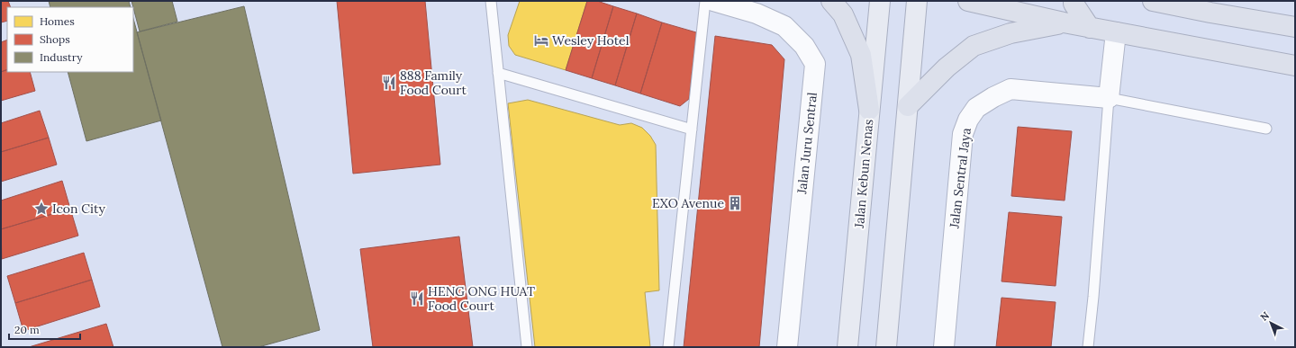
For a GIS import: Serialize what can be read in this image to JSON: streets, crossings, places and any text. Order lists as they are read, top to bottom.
{
  "streets": {
    "main road": ["Jalan Kebun Nenas"],
    "street": ["Jalan Juru Sentral", "Jalan Sentral Jaya"]
  },
  "places": {
    "hotel": ["Wesley Hotel"],
    "restaurant": ["888 Family Food Court", "HENG ONG HUAT Food Court"],
    "building": ["EXO Avenue"],
    "place": ["Icon City"]
  },
  "legend": ["Homes", "Shops", "Industry"],
  "scale_bar": "20 m",
  "north": "top left"
}
